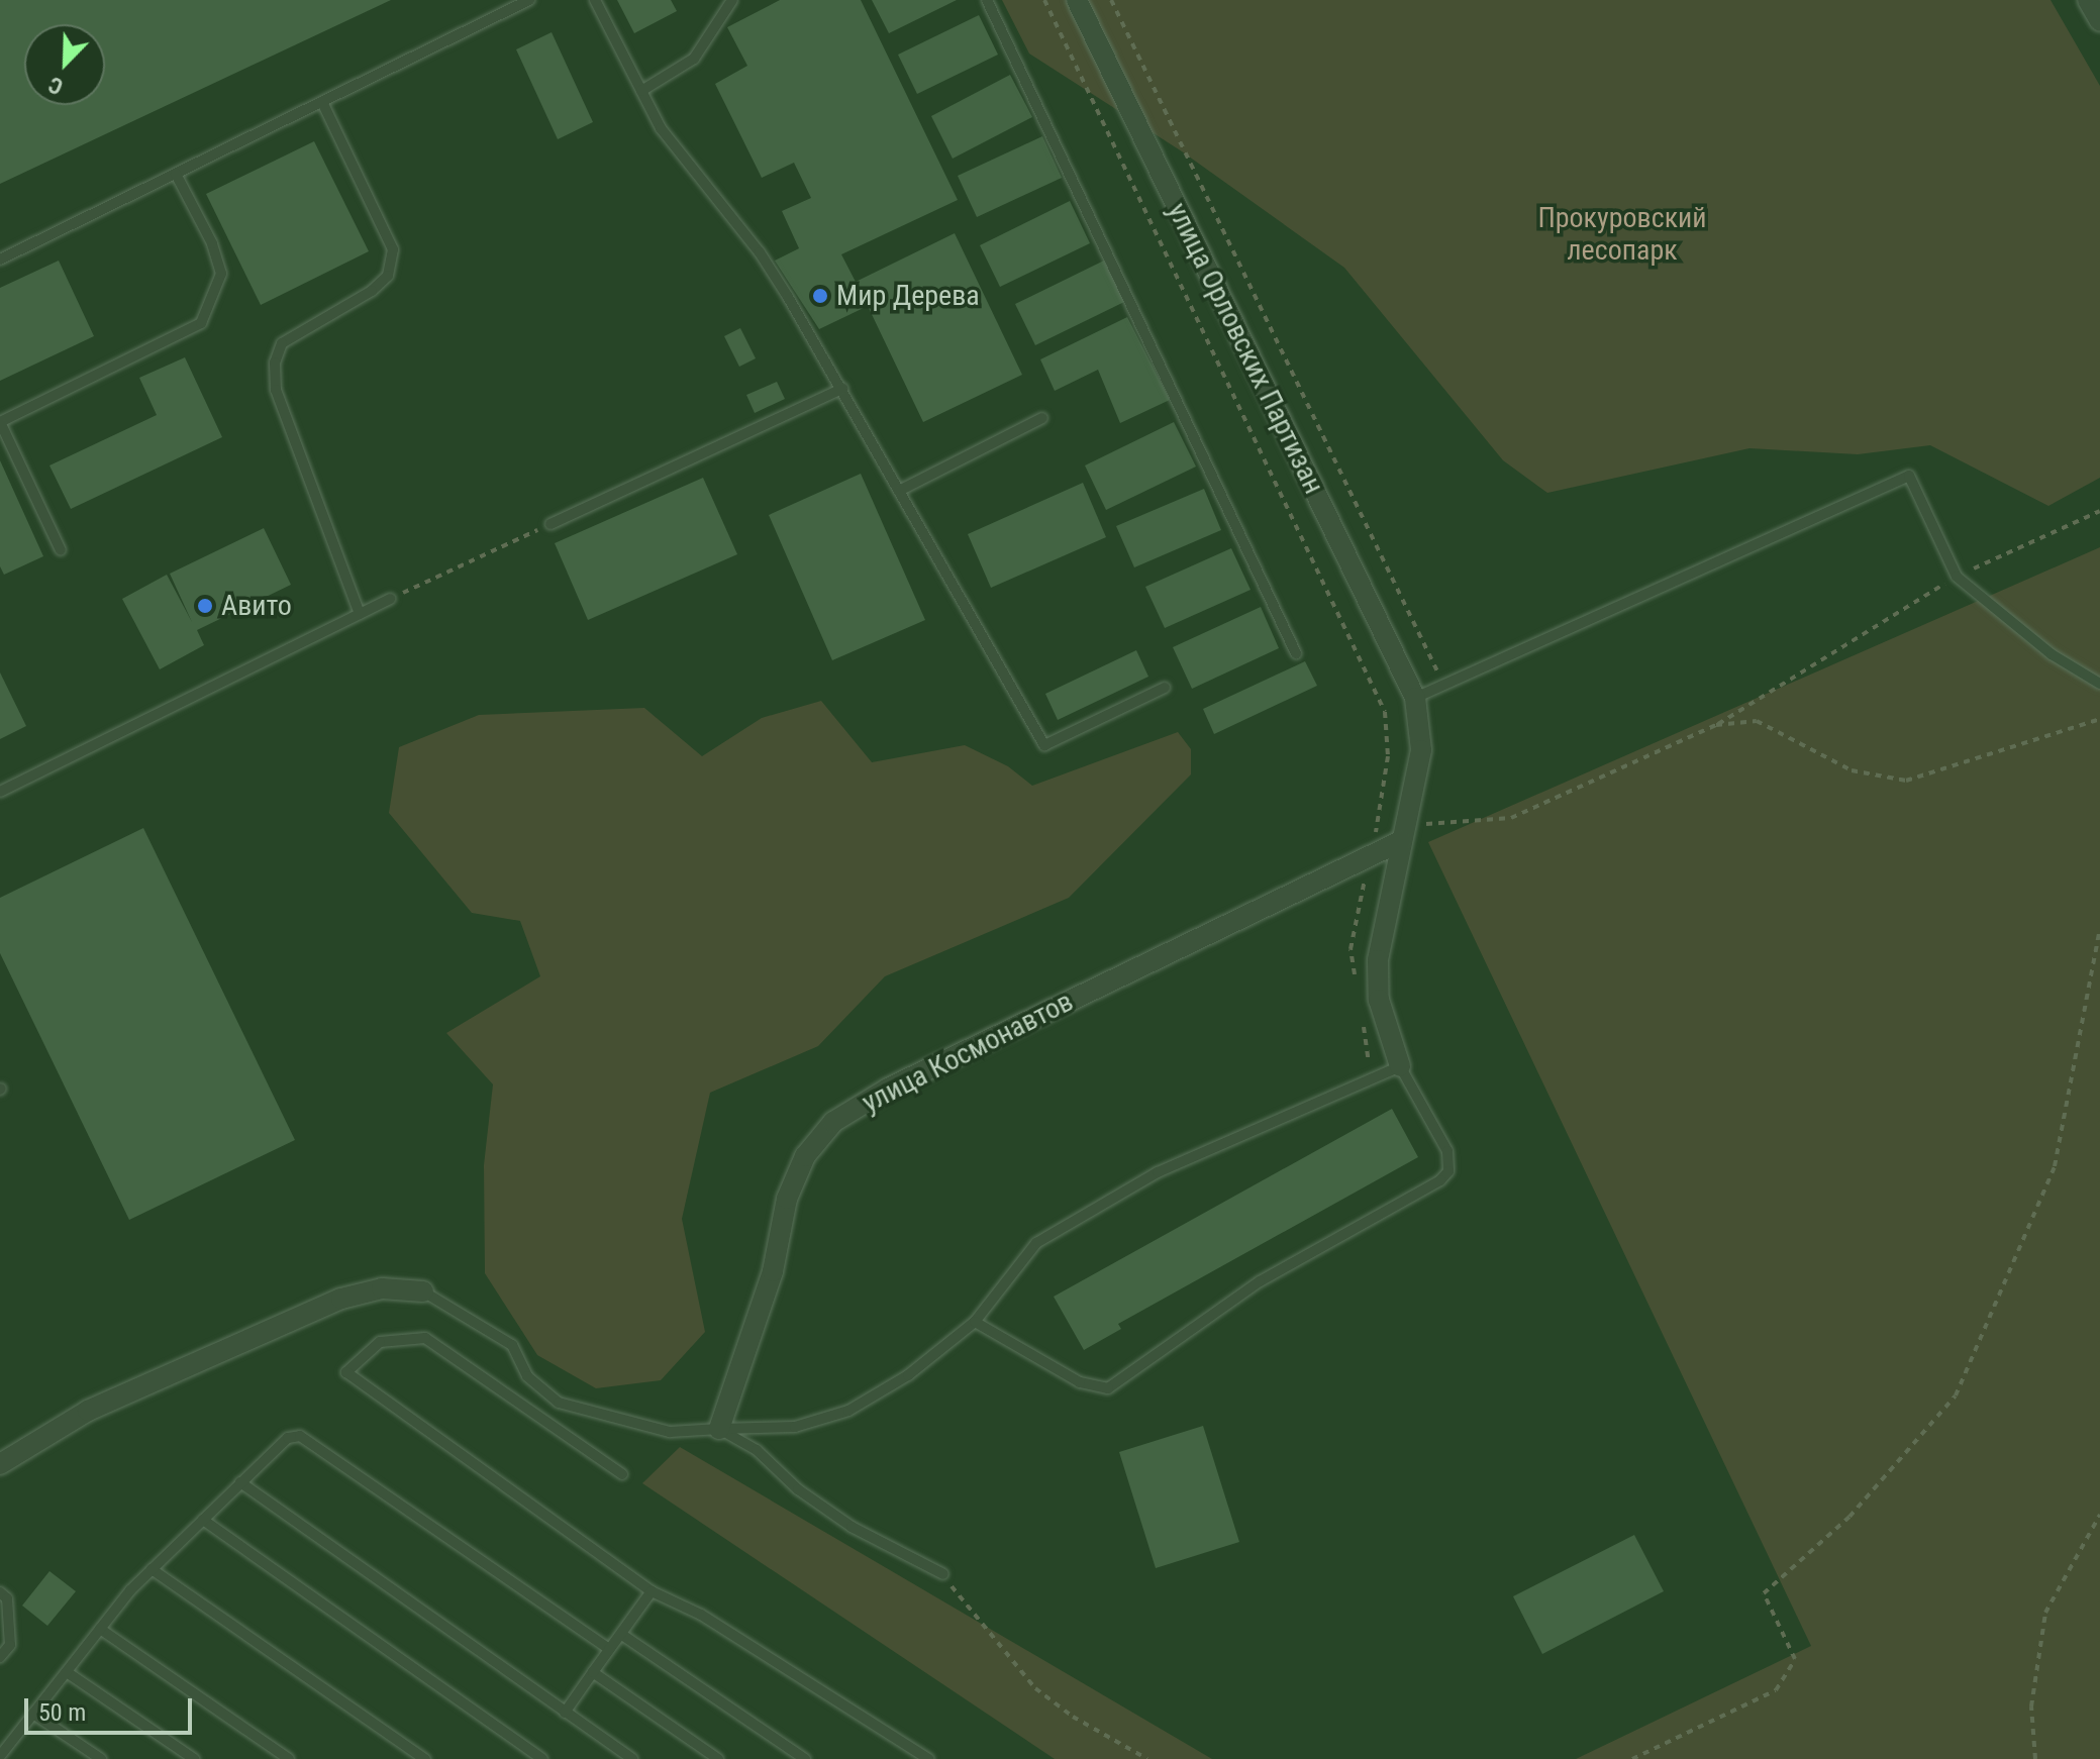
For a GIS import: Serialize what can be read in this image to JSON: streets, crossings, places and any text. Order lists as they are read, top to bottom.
{
  "streets": {
    "street": ["улица Орловских Партизан", "улица Космонавтов"]
  },
  "crossings": [
    ["улица Орловских Партизан", "улица Космонавтов"]
  ],
  "parks": ["Прокуровский лесопарк"],
  "places": ["Мир Дерева", "Авито"],
  "scale_bar": "50 m",
  "north": "bottom left"
}
